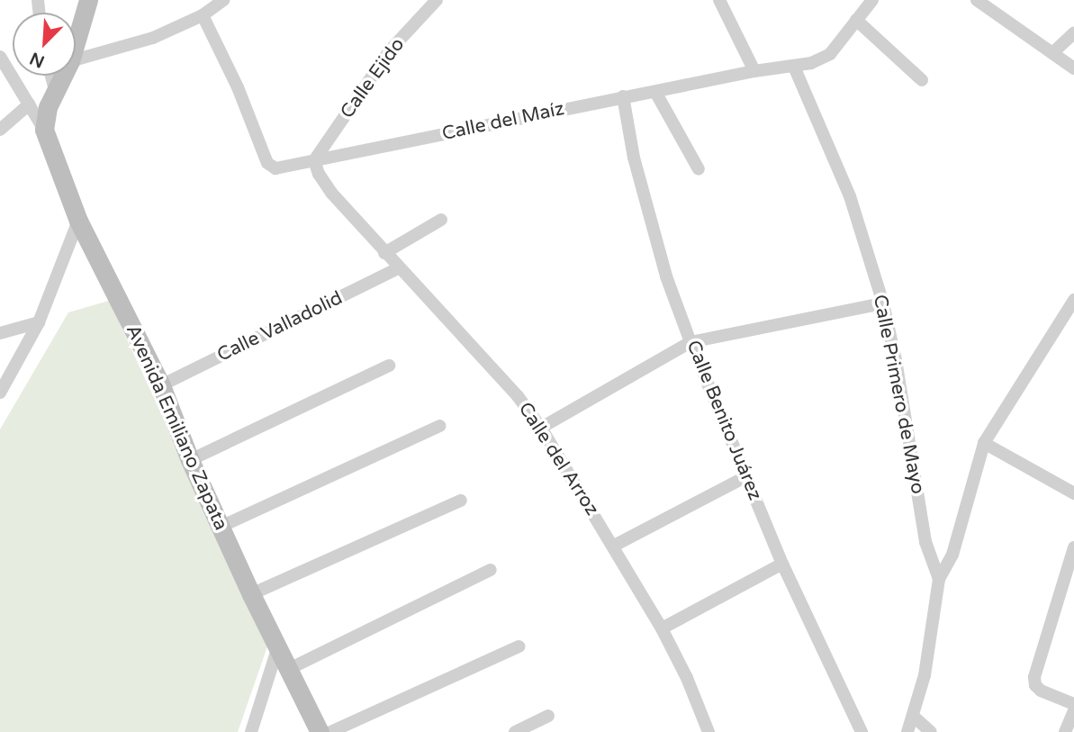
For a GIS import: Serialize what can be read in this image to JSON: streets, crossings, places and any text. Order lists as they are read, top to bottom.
{
  "streets": {
    "main road": ["Avenida Emiliano Zapata"],
    "street": [
      "Calle Ejido",
      "Calle del Maíz",
      "Calle Valladolid",
      "Calle Primero de Mayo",
      "Calle Benito Juárez",
      "Calle del Arroz"
    ]
  },
  "crossings": [
    ["Calle Ejido", "Calle del Maíz"],
    ["Calle Ejido", "Calle del Arroz"],
    ["Calle del Maíz", "Calle Primero de Mayo"],
    ["Calle del Maíz", "Calle Benito Juárez"],
    ["Calle del Maíz", "Calle del Arroz"],
    ["Calle Valladolid", "Avenida Emiliano Zapata"],
    ["Calle Valladolid", "Calle del Arroz"]
  ],
  "north": "bottom left"
}
